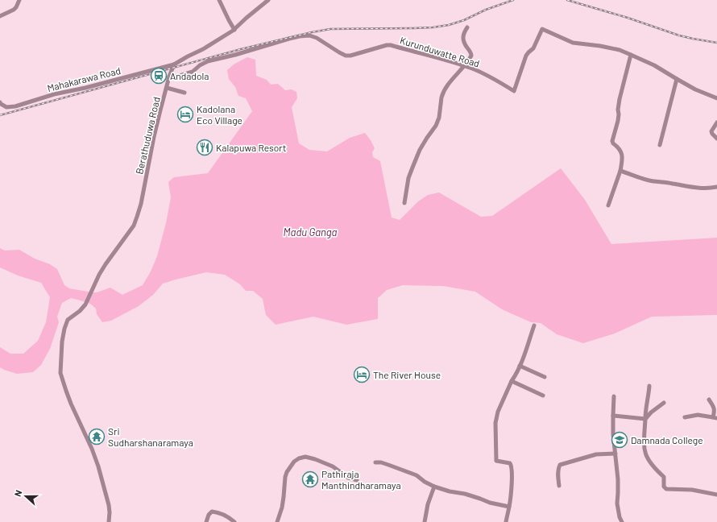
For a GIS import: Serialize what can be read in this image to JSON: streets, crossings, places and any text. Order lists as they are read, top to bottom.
{
  "streets": {
    "street": ["Kurunduwatte Road", "Mahakarawa Road", "Berathuduwa Road"]
  },
  "crossings": [
    ["Kurunduwatte Road", "Berathuduwa Road"],
    ["Mahakarawa Road", "Berathuduwa Road"]
  ],
  "water": ["Madu Ganga"],
  "places": {
    "station": ["Andadola"],
    "hotel": ["Kadolana Eco Village", "The River House"],
    "restaurant": ["Kalapuwa Resort"],
    "temple": ["Sri Sudharshanaramaya", "Pathiraja Manthindharamaya"],
    "school or university": ["Damnada College"]
  },
  "north": "left"
}
